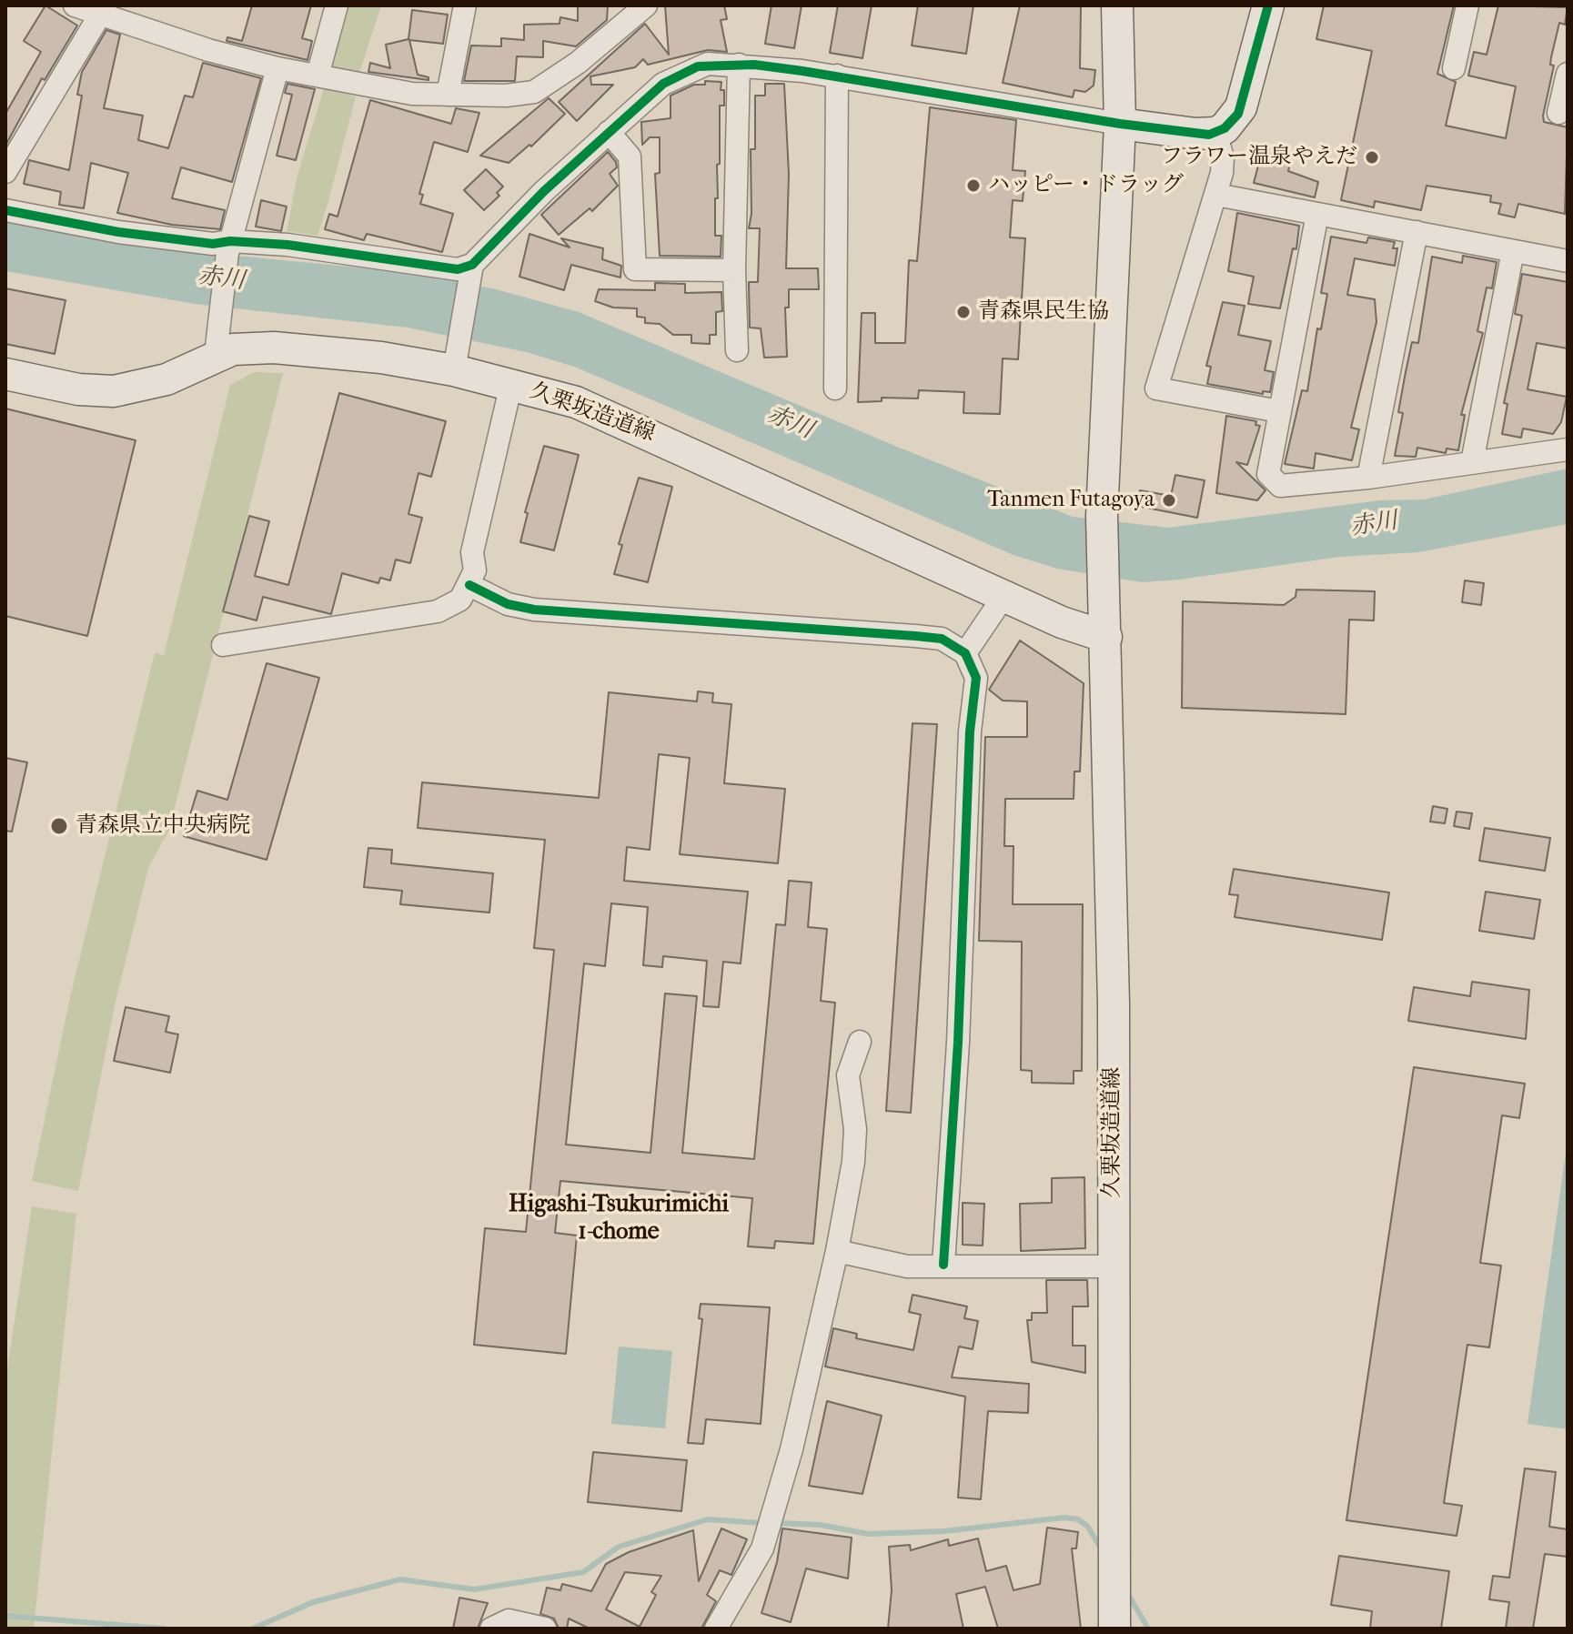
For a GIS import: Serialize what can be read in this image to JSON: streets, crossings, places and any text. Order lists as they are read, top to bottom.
{
  "streets": {
    "main road": ["久栗坂造道線"]
  },
  "districts": ["Higashi-Tsukurimichi 1-chome"],
  "water": ["赤川"],
  "places": [
    "フラワー温泉やえだ",
    "ハッピー・ドラッグ",
    "青森県民生協",
    "Tanmen Futagoya",
    "青森県立中央病院"
  ]
}
